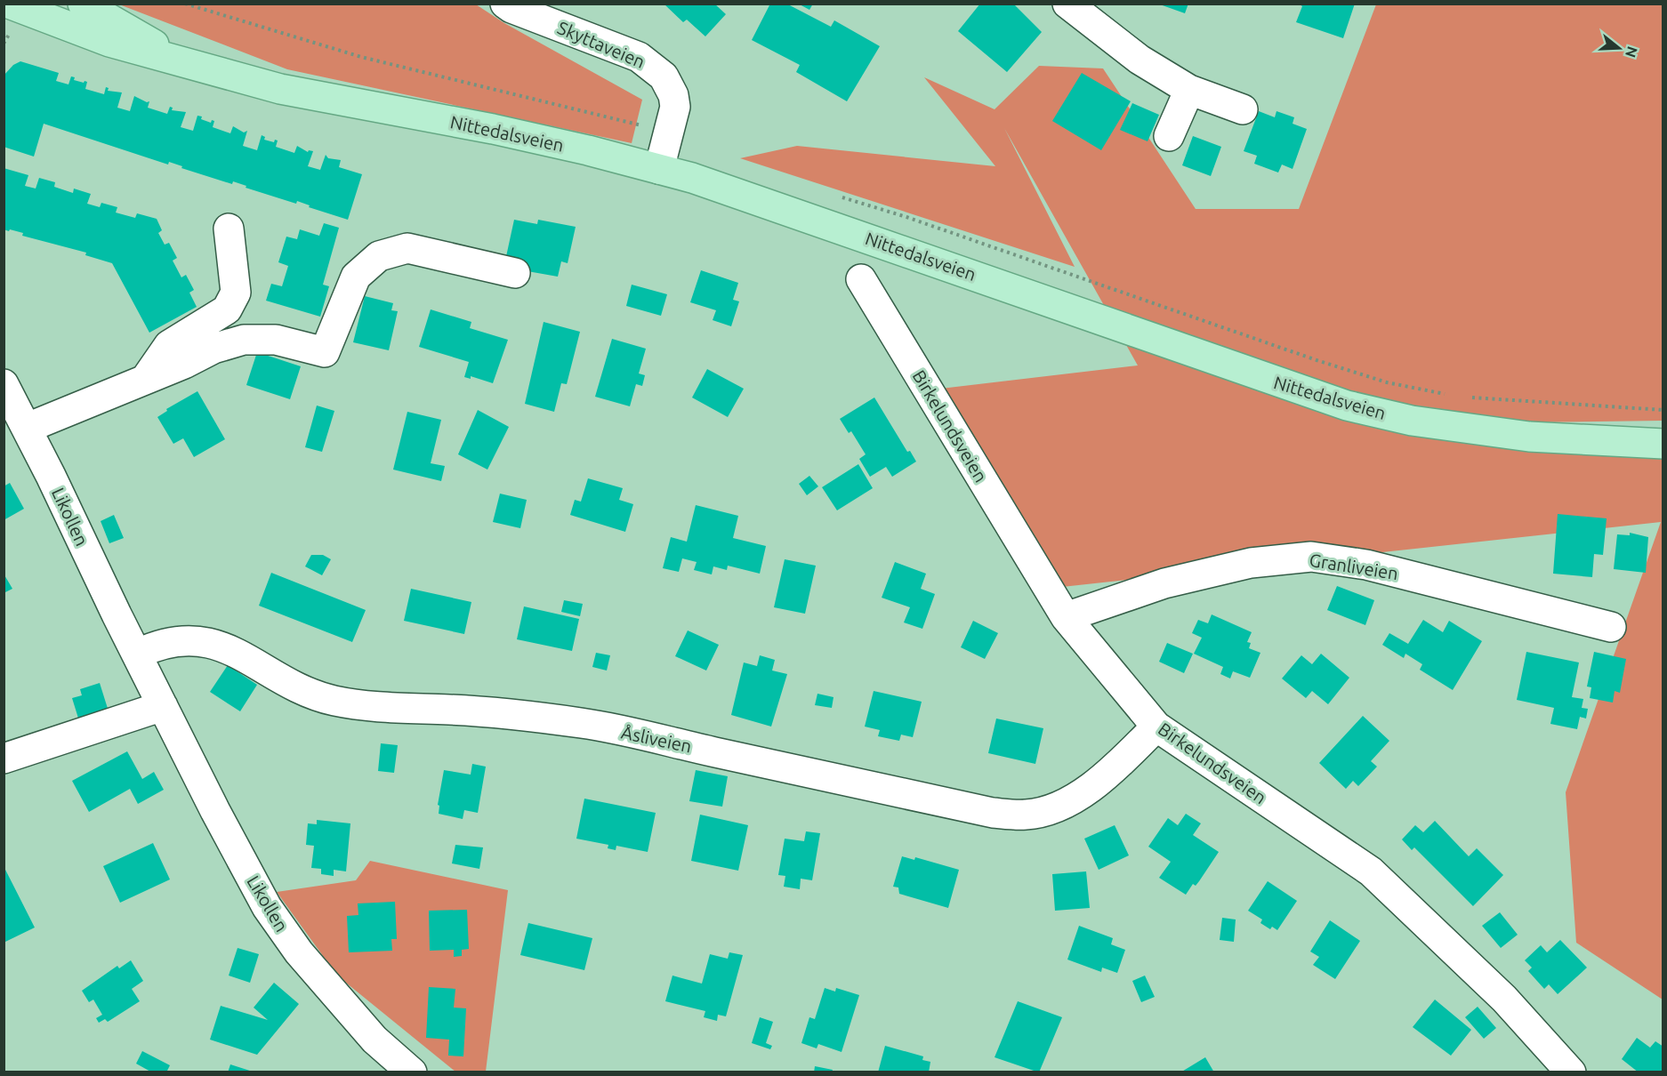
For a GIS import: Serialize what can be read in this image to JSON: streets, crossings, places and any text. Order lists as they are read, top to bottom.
{
  "streets": {
    "main road": ["Nittedalsveien"],
    "street": [
      "Skyttaveien",
      "Birkelundsveien",
      "Likollen",
      "Granliveien",
      "Åsliveien"
    ]
  },
  "crossings": [
    ["Skyttaveien", "Nittedalsveien"],
    ["Birkelundsveien", "Granliveien"],
    ["Birkelundsveien", "Åsliveien"],
    ["Likollen", "Åsliveien"]
  ],
  "north": "right"
}
